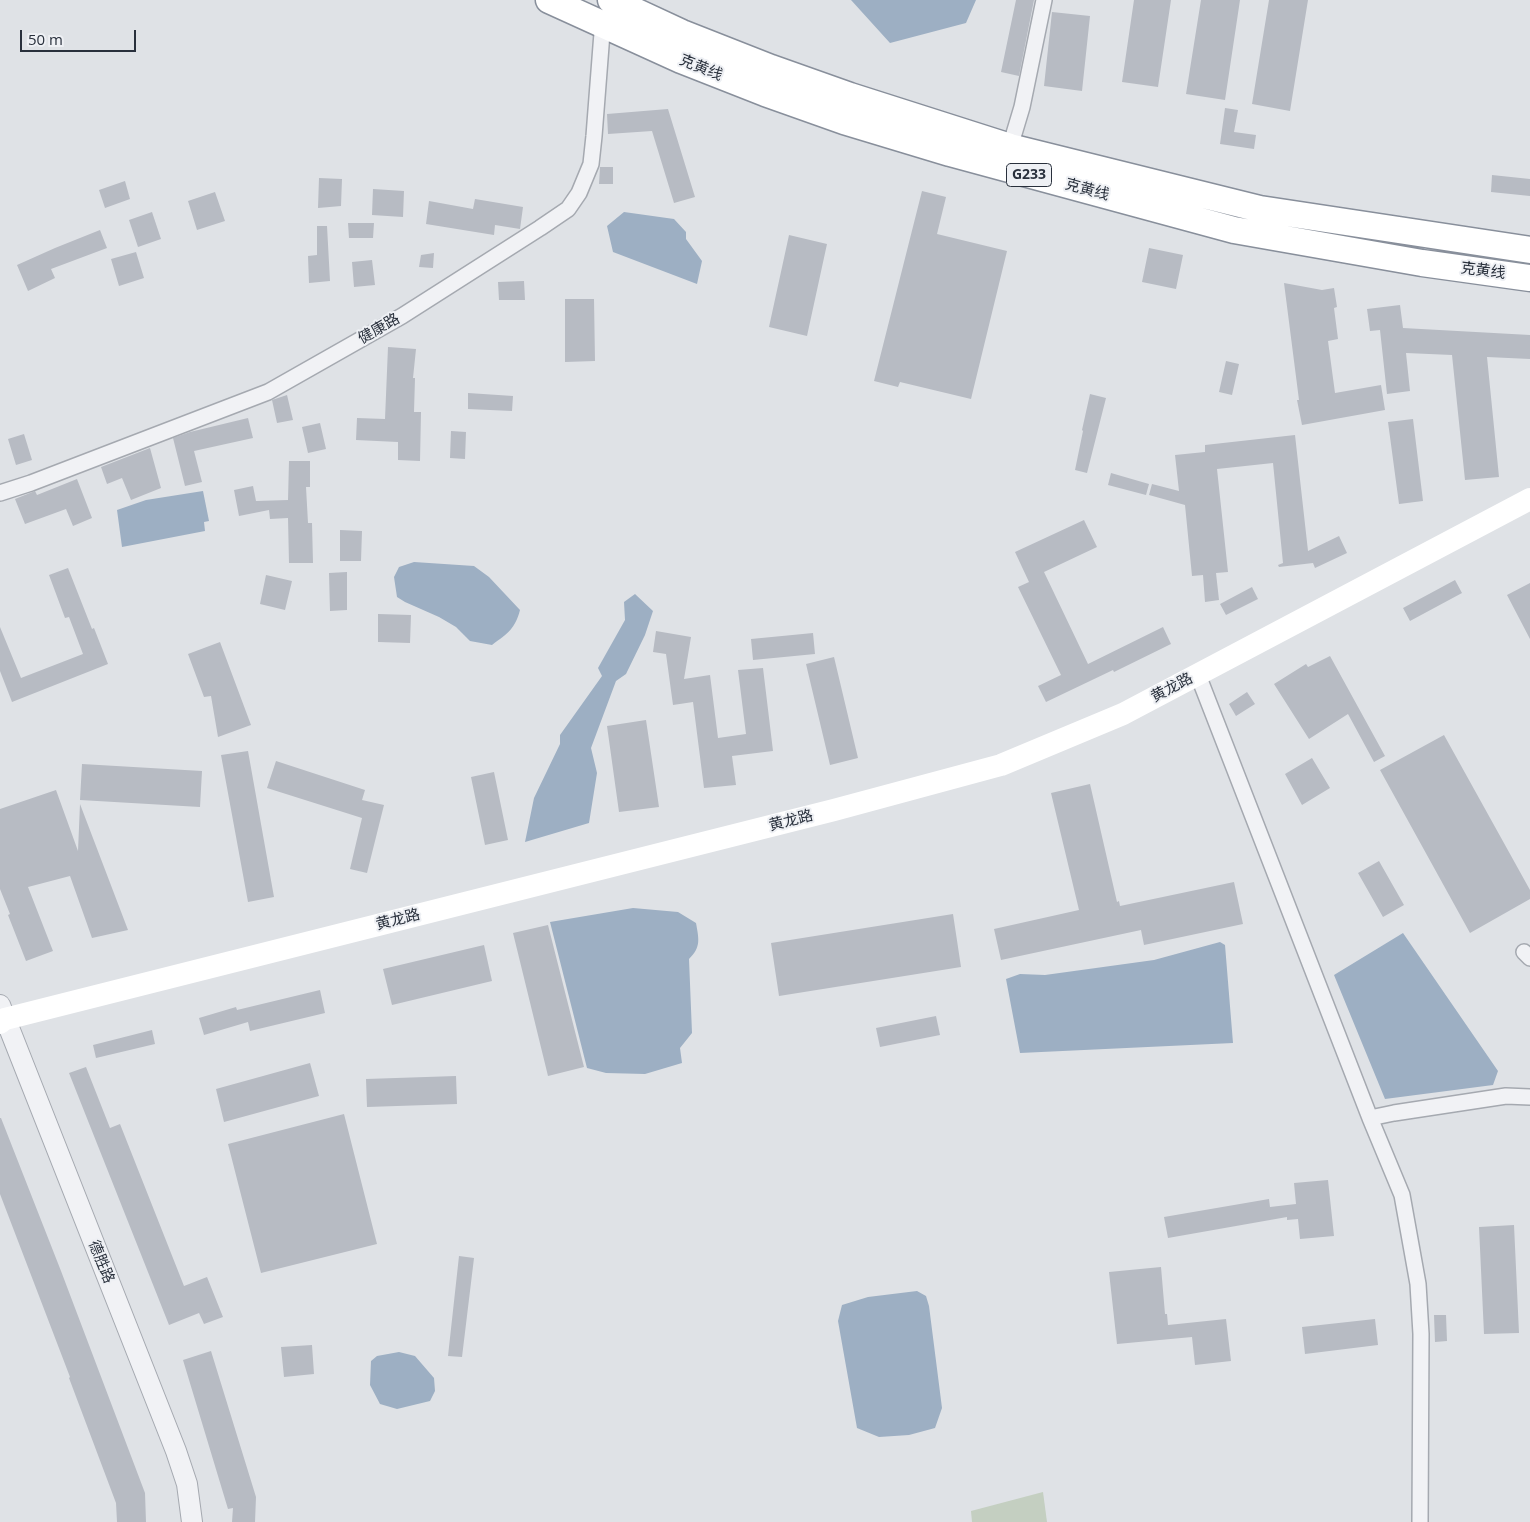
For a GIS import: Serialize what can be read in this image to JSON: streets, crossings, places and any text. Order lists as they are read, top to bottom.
{
  "streets": {
    "highway": ["克黄线", "G233"],
    "main road": ["黄龙路"],
    "street": ["健康路", "德胜路"]
  },
  "crossings": [
    ["克黄线", "健康路"],
    ["黄龙路", "德胜路"]
  ],
  "scale_bar": "50 m"
}
